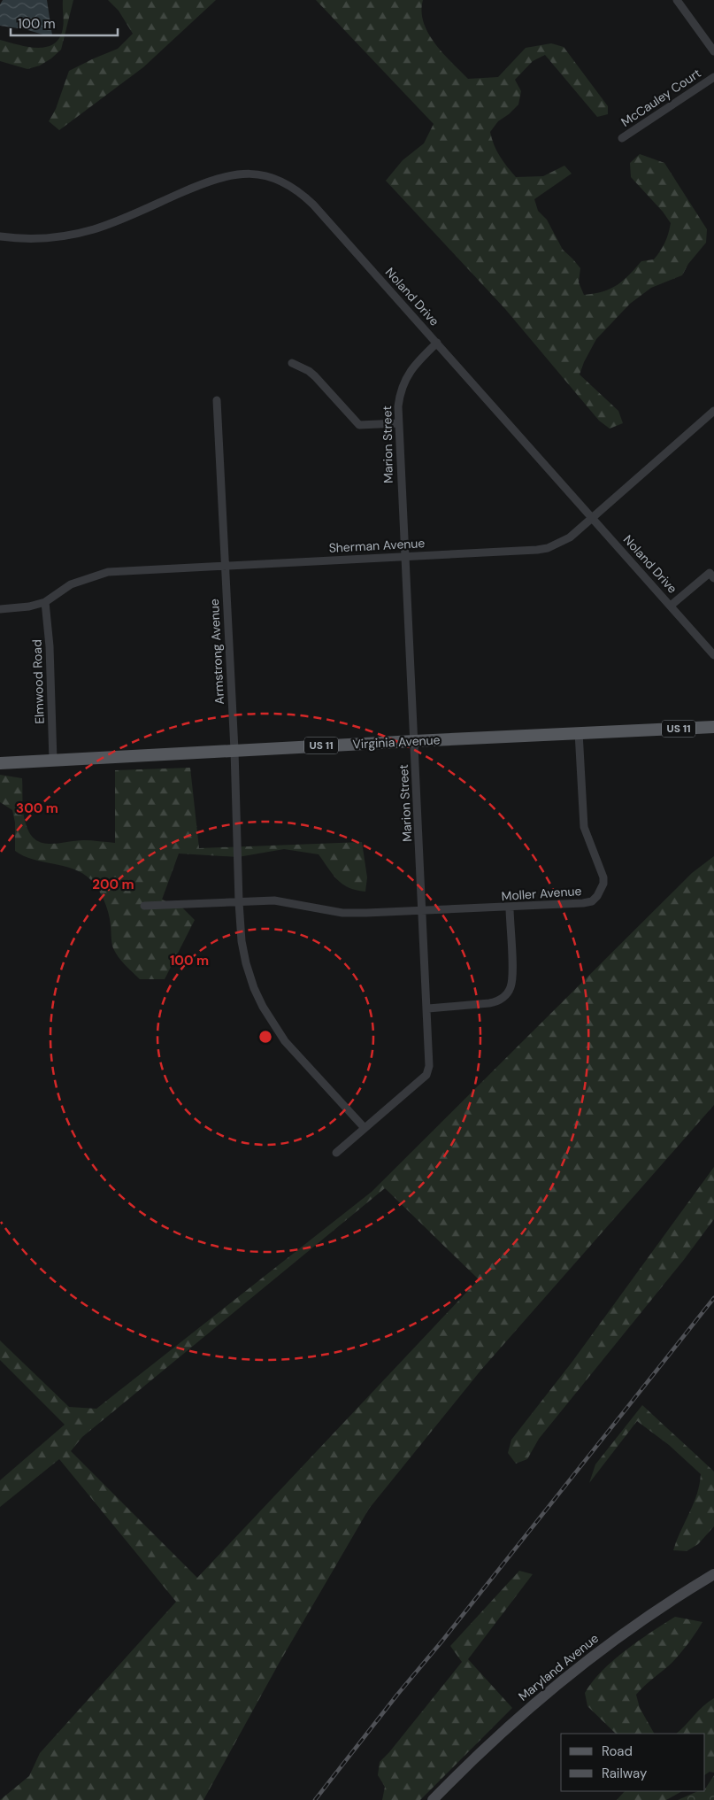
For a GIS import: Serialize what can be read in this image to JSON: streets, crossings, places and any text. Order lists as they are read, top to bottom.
{
  "streets": {
    "main road": ["US 11", "Virginia Avenue", "Maryland Avenue"],
    "street": [
      "McCauley Court",
      "Noland Drive",
      "Marion Street",
      "Sherman Avenue",
      "Armstrong Avenue",
      "Elmwood Road",
      "Moller Avenue"
    ]
  },
  "crossings": [
    ["Noland Drive", "Marion Street"],
    ["Noland Drive", "Sherman Avenue"],
    ["Marion Street", "Sherman Avenue"],
    ["Marion Street", "Armstrong Avenue"],
    ["Marion Street", "Virginia Avenue"],
    ["Marion Street", "Moller Avenue"],
    ["Sherman Avenue", "Armstrong Avenue"],
    ["Sherman Avenue", "Elmwood Road"],
    ["Armstrong Avenue", "Virginia Avenue"],
    ["Armstrong Avenue", "Moller Avenue"],
    ["Elmwood Road", "Virginia Avenue"],
    ["Virginia Avenue", "Moller Avenue"]
  ],
  "legend": ["Road", "Railway"],
  "scale_bar": "100 m",
  "rings": ["300 m", "200 m", "100 m"]
}
